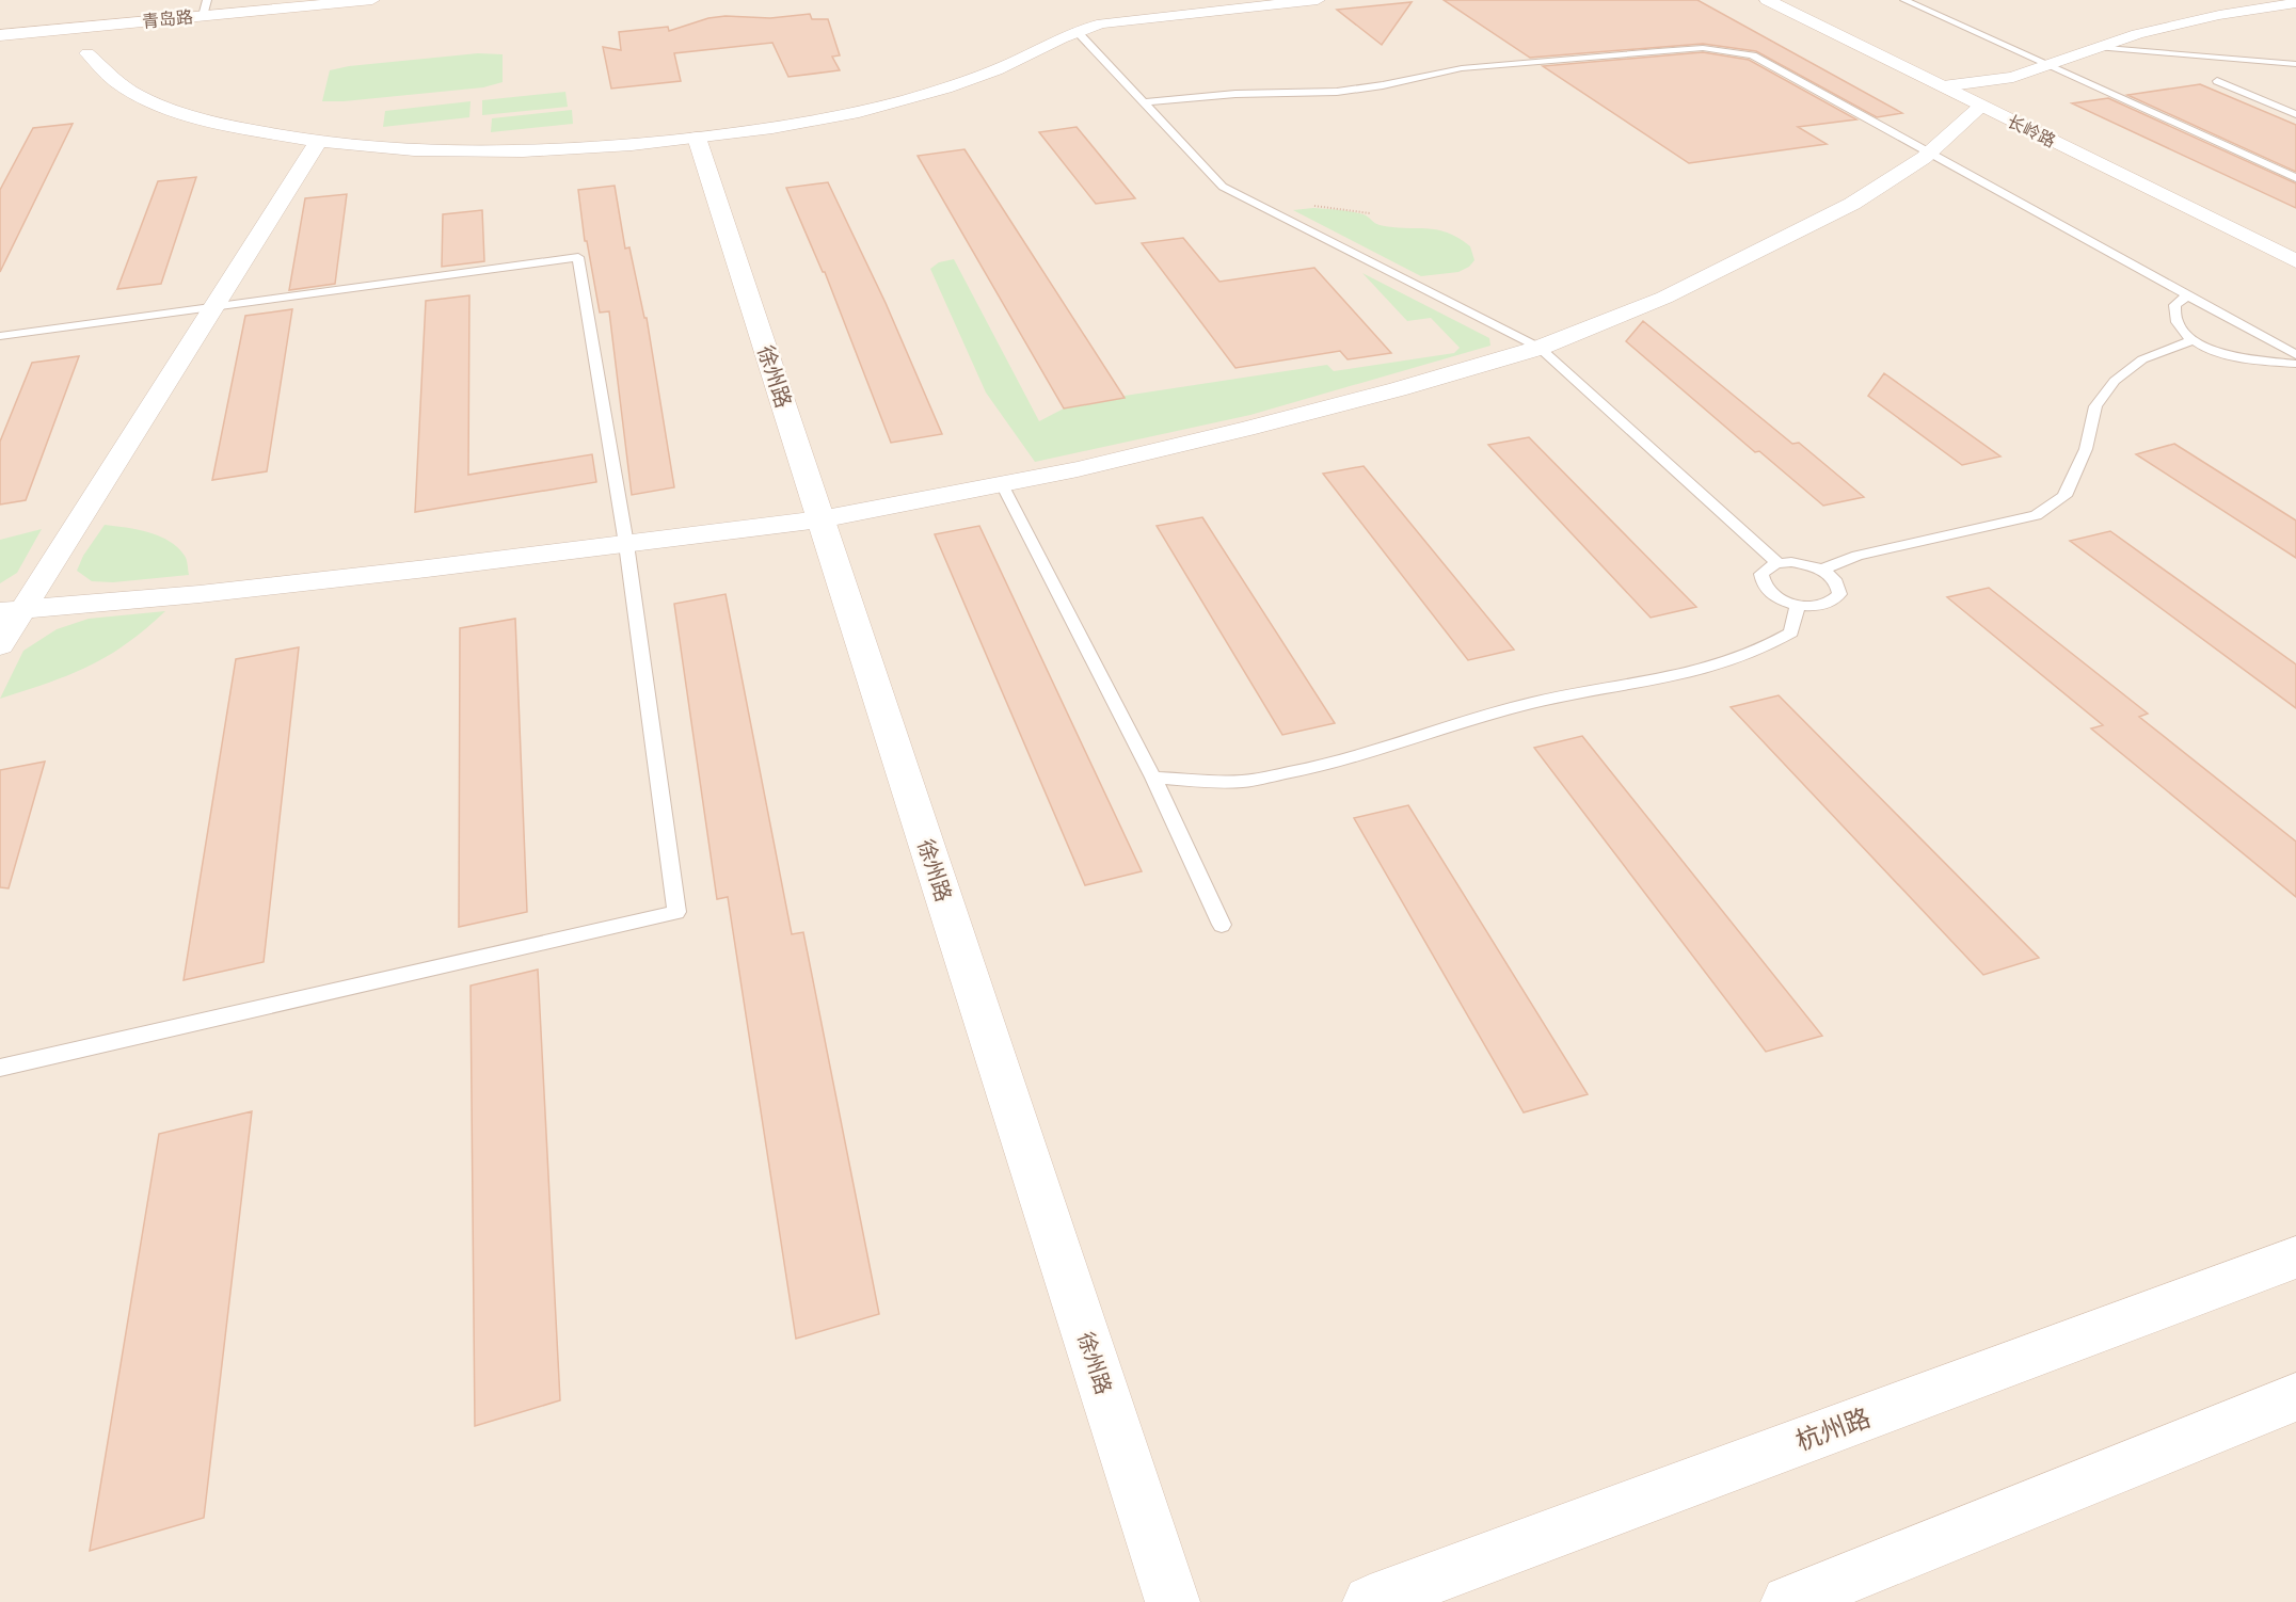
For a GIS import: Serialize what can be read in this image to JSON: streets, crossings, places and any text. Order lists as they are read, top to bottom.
{
  "streets": {
    "street": [
      "青岛路",
      "长岭路",
      "徐州路",
      "杭州路"
    ]
  }
}
